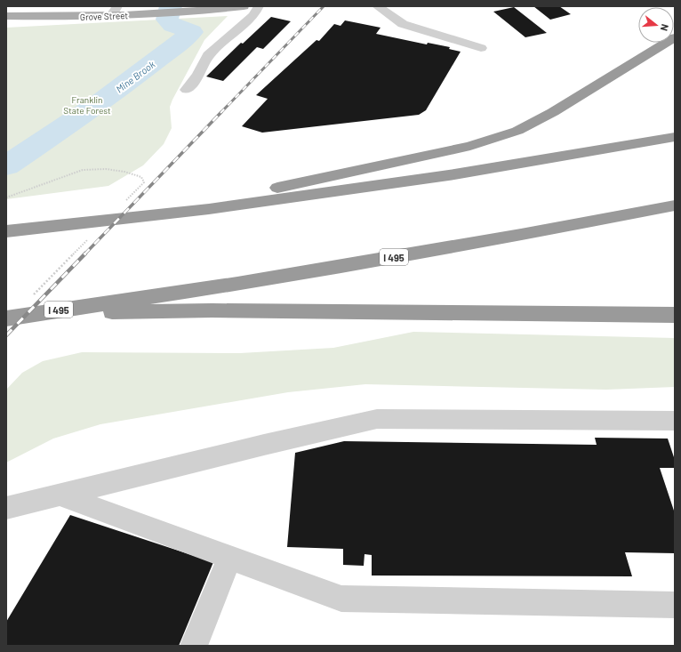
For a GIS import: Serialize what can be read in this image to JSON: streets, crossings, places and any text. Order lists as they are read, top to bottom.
{
  "streets": {
    "highway": ["I 495"],
    "main road": ["Grove Street"]
  },
  "water": ["Mine Brook"],
  "parks": ["Franklin State Forest"],
  "north": "right"
}
